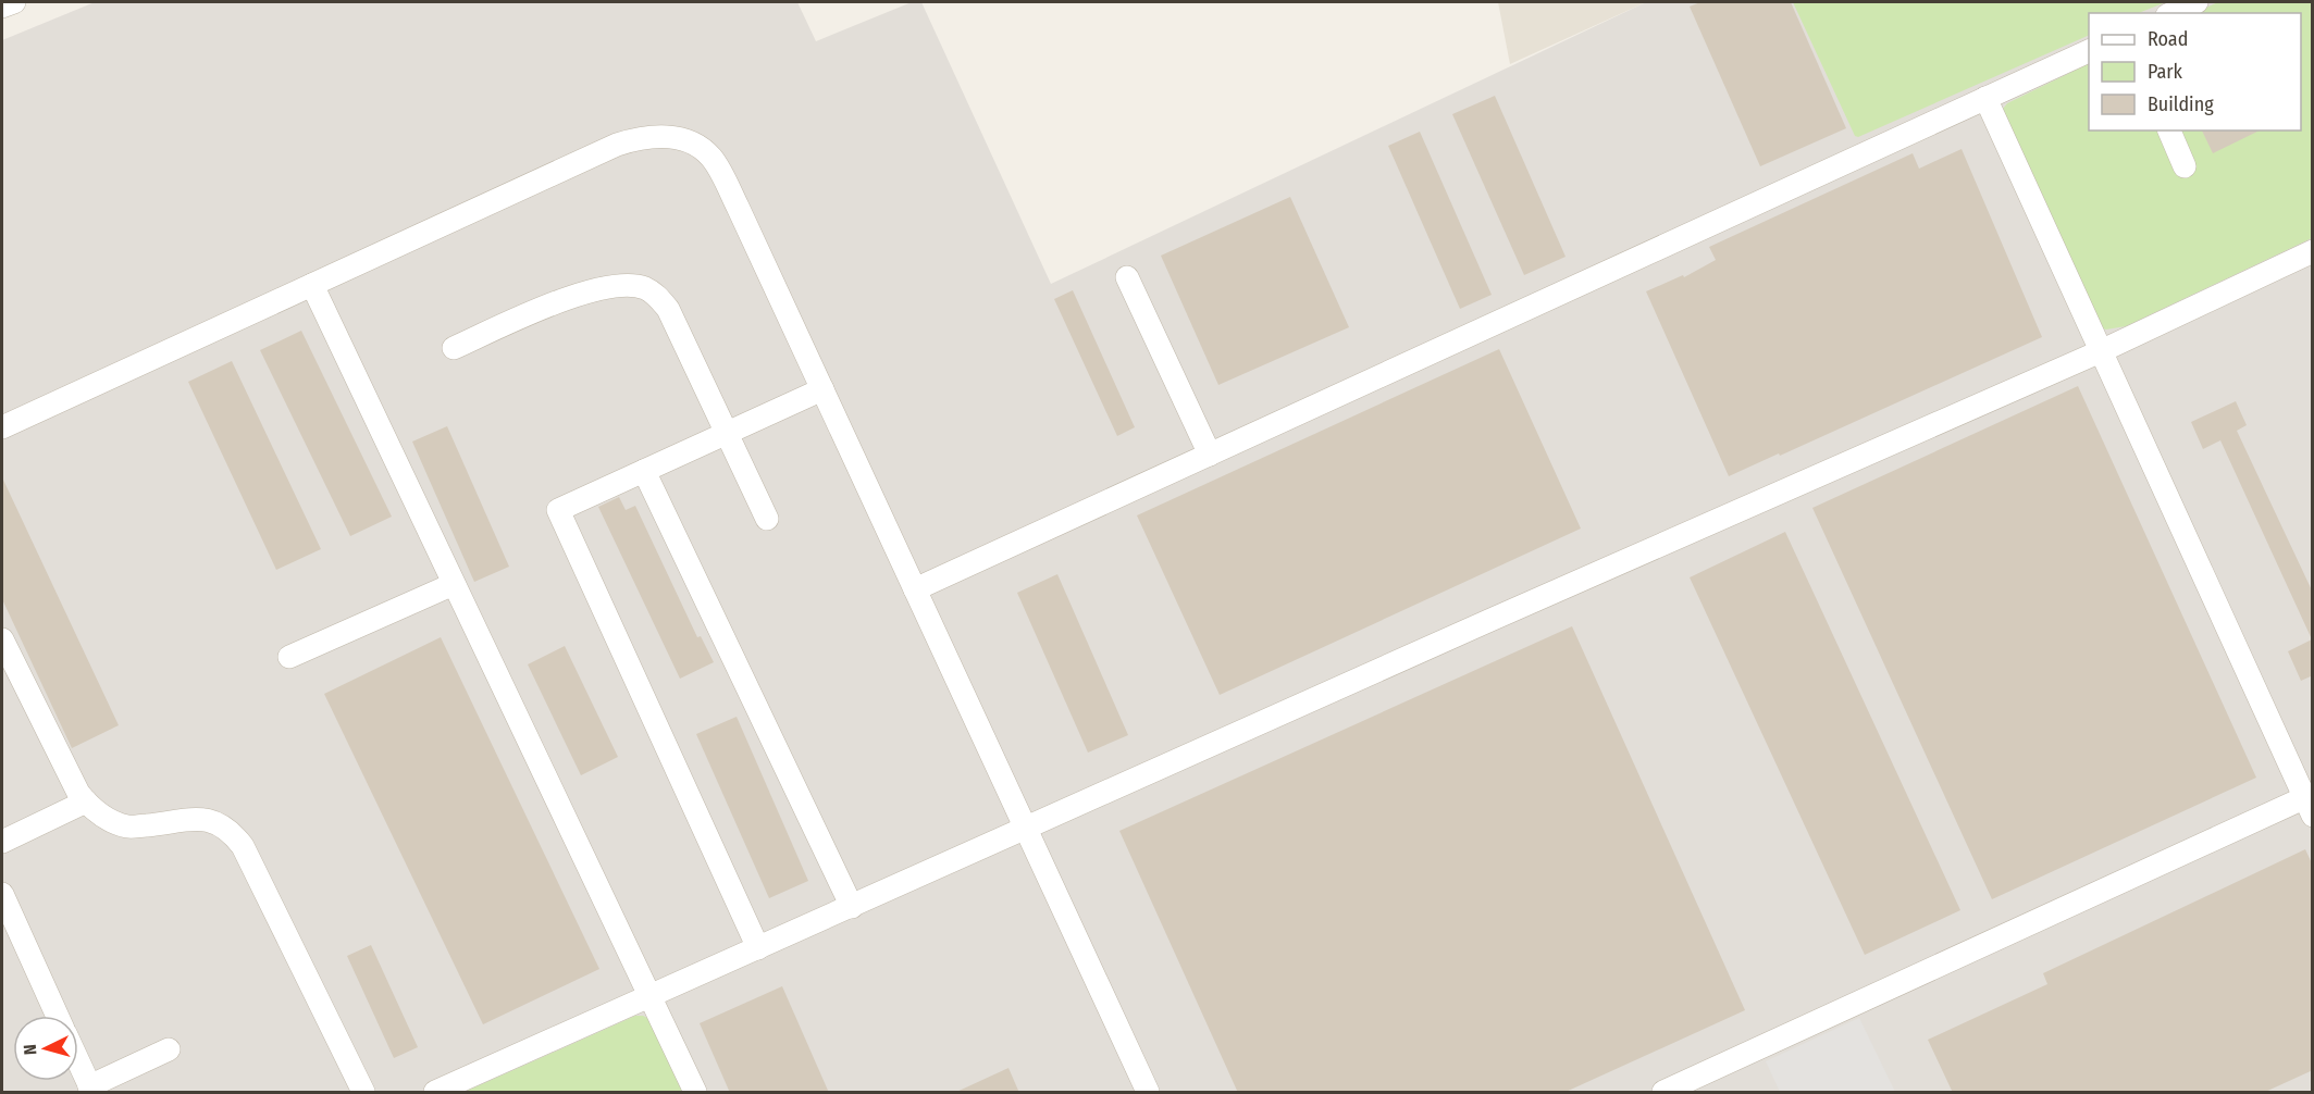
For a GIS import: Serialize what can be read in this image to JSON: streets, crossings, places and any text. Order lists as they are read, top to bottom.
{
  "legend": ["Road", "Park", "Building"],
  "north": "left"
}
